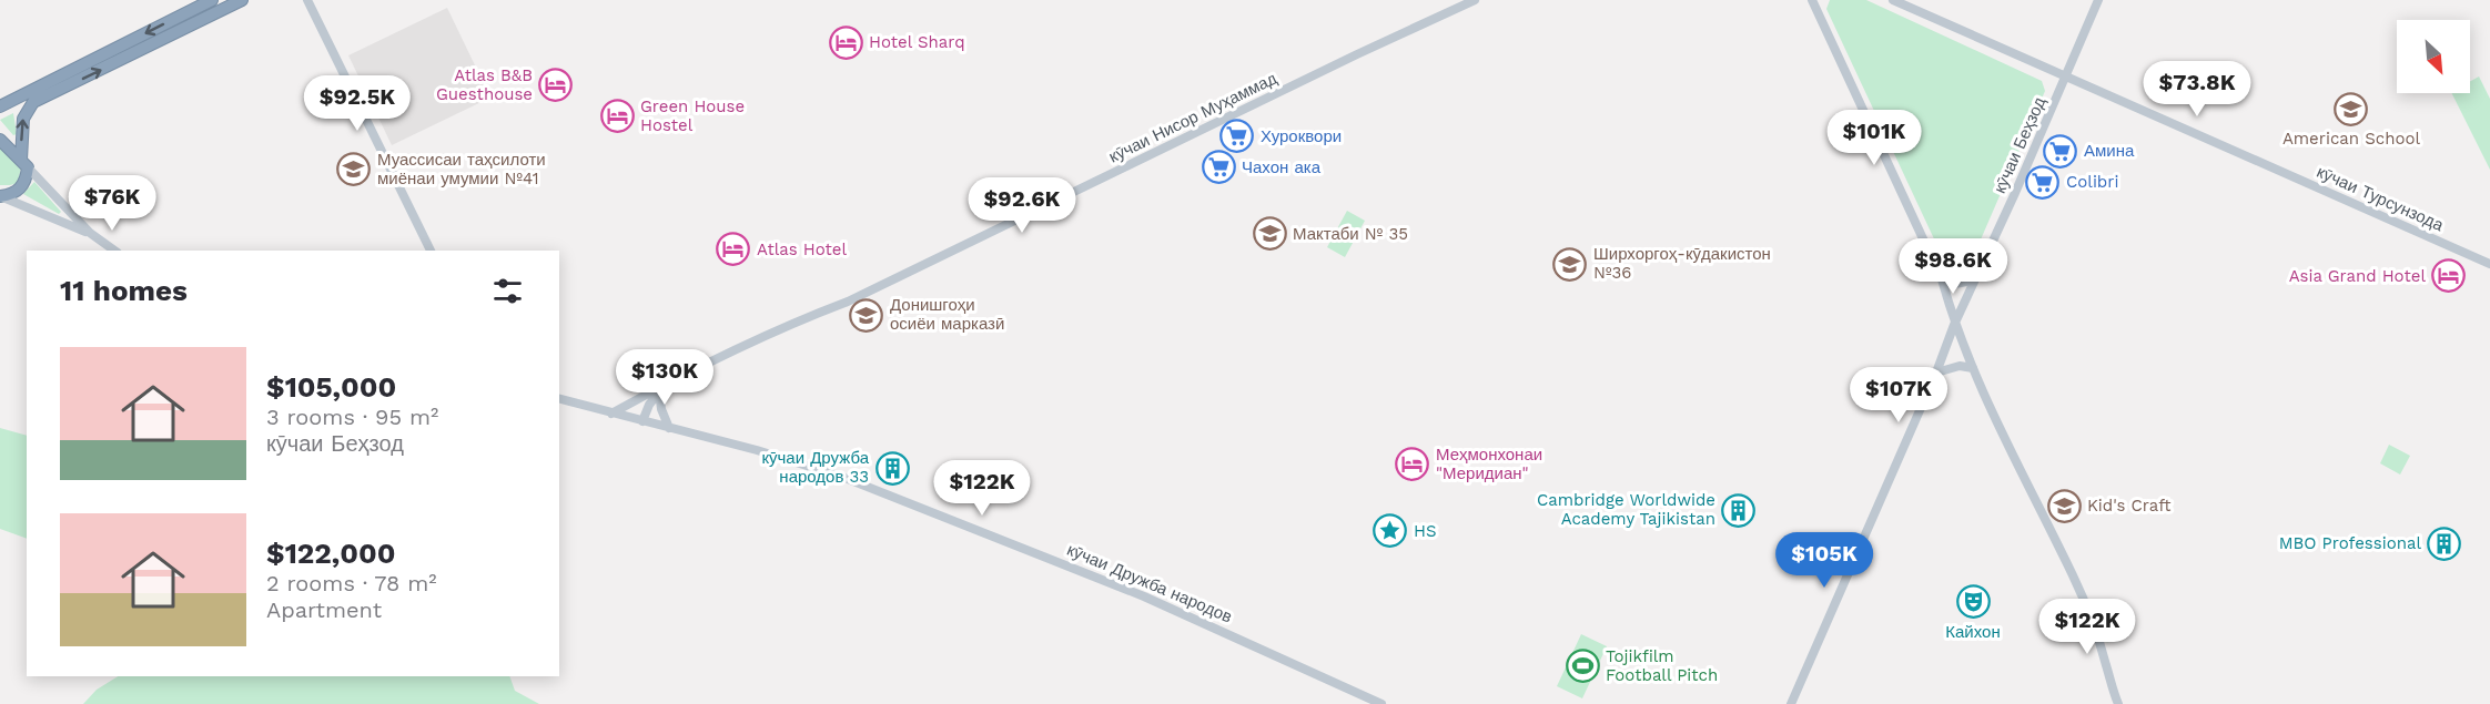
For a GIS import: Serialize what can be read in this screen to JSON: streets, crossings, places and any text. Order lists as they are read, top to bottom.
{
  "streets": {
    "street": [
      "кӯчаи Нисор Муҳаммад",
      "кӯчаи Беҳзод",
      "кӯчаи Турсунзода",
      "кӯчаи Дружба народов"
    ]
  },
  "crossings": [
    ["кӯчаи Нисор Муҳаммад", "кӯчаи Дружба народов"],
    ["кӯчаи Беҳзод", "кӯчаи Турсунзода"]
  ],
  "places": {
    "hotel": [
      "Hotel Sharq",
      "Atlas B&B Guesthouse",
      "Green House Hostel",
      "Atlas Hotel",
      "Asia Grand Hotel",
      "Меҳмонхонаи \"Меридиан\""
    ],
    "school or university": [
      "American School",
      "Муассисаи таҳсилоти миёнаи умумии №41",
      "Мактаби № 35",
      "Ширхоргоҳ-кӯдакистон №36",
      "Донишгоҳи осиёи марказӣ",
      "Kid's Craft"
    ],
    "supermarket": [
      "Хуроквори",
      "Амина",
      "Чахон ака",
      "Colibri"
    ],
    "building": ["кӯчаи Дружба народов 33", "Cambridge Worldwide Academy Tajikistan", "MBO Professional"],
    "place": ["HS"],
    "theatre": ["Кайхон"],
    "sports": ["Tojikfilm Football Pitch"]
  },
  "north": "bottom right",
  "page": {
    "price": [
      "$73.8K",
      "$92.5K",
      "$101K",
      "$76K",
      "$92.6K",
      "$98.6K",
      "$130K",
      "$107K",
      "$122K",
      "$105K",
      "$122K"
    ],
    "heading": "11 homes",
    "list": [
      {
        "name": "$105,000",
        "note": "3 rooms · 95 m² · кӯчаи Беҳзод"
      },
      {
        "name": "$122,000",
        "note": "2 rooms · 78 m² · Apartment"
      }
    ]
  }
}
